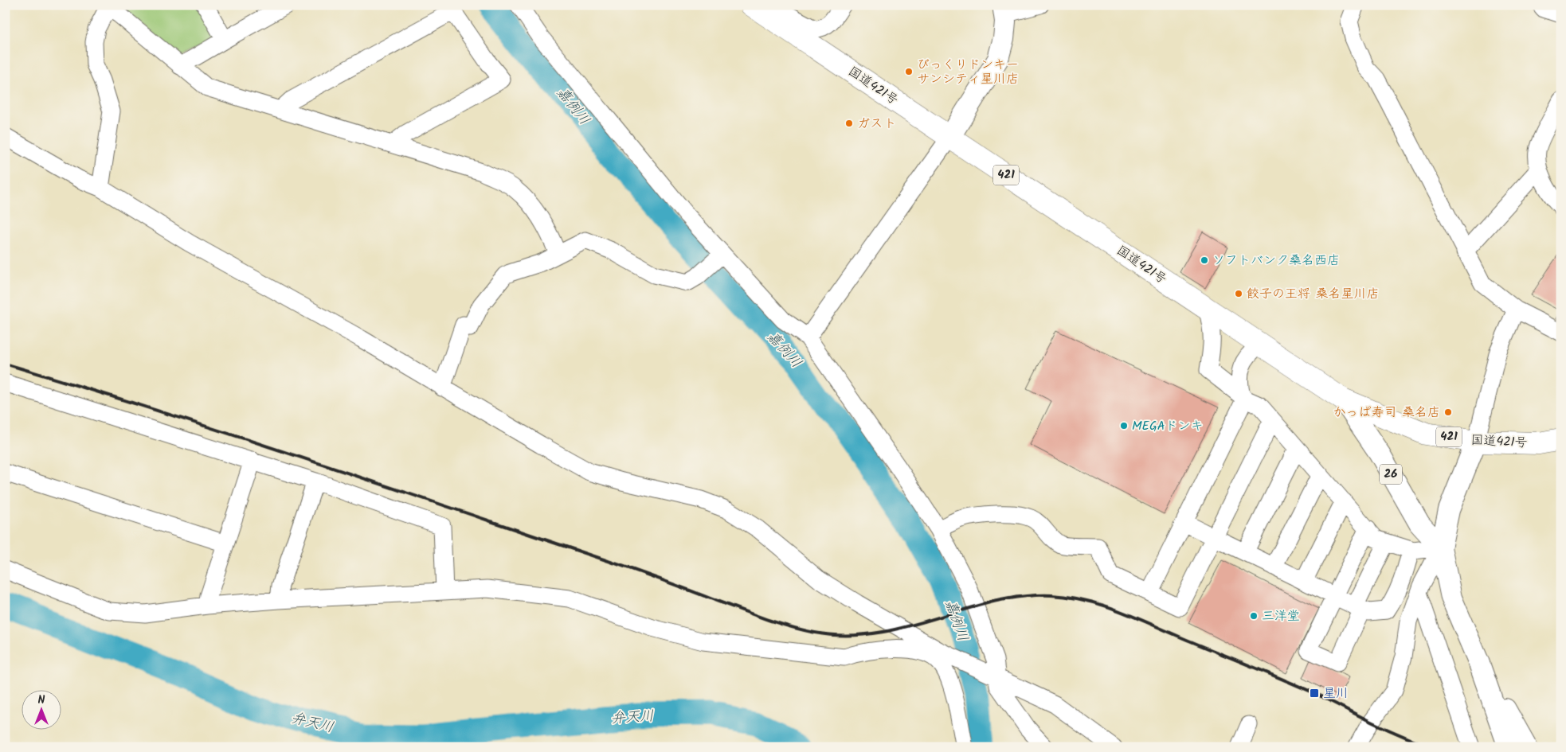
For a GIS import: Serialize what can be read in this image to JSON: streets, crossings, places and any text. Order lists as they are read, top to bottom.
{
  "streets": {
    "highway": ["国道421号", "421"],
    "main road": ["26"]
  },
  "crossings": [
    ["国道421号", "26"]
  ],
  "water": ["嘉例川", "弁天川"],
  "places": {
    "other": [
      "びっくりドンキー サンシティ星川店",
      "ガスト",
      "ソフトバンク桑名西店",
      "餃子の王将 桑名星川店",
      "かっぱ寿司 桑名店",
      "MEGAドンキ",
      "三洋堂"
    ],
    "transit": ["星川"]
  },
  "north": "top"
}
